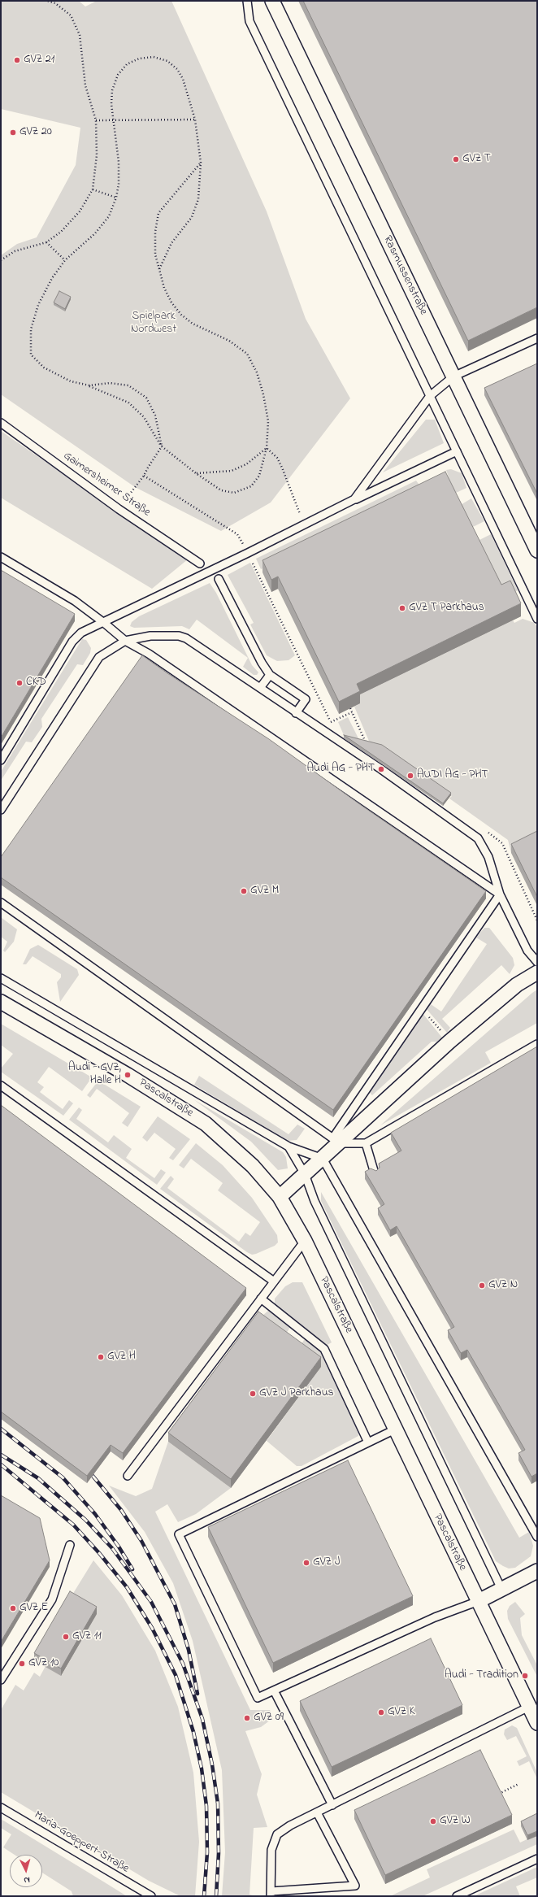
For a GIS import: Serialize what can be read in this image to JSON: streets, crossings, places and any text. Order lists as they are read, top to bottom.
{
  "streets": {
    "street": ["Rasmussenstraße", "Pascalstraße"],
    "lane": ["Gaimersheimer Straße", "Maria-Goeppert-Straße"]
  },
  "parks": ["Spielpark Nordwest"],
  "places": [
    "GVZ 21",
    "GVZ 20",
    "GVZ T",
    "GVZ T Parkhaus",
    "CKD",
    "Audi AG - PHT",
    "AUDI AG - PHT",
    "GVZ M",
    "Audi - GVZ, Halle H",
    "GVZ N",
    "GVZ H",
    "GVZ J Parkhaus",
    "GVZ J",
    "GVZ E",
    "GVZ 11",
    "GVZ 10",
    "Audi - Tradition",
    "GVZ K",
    "GVZ 09",
    "GVZ W"
  ],
  "north": "bottom"
}
